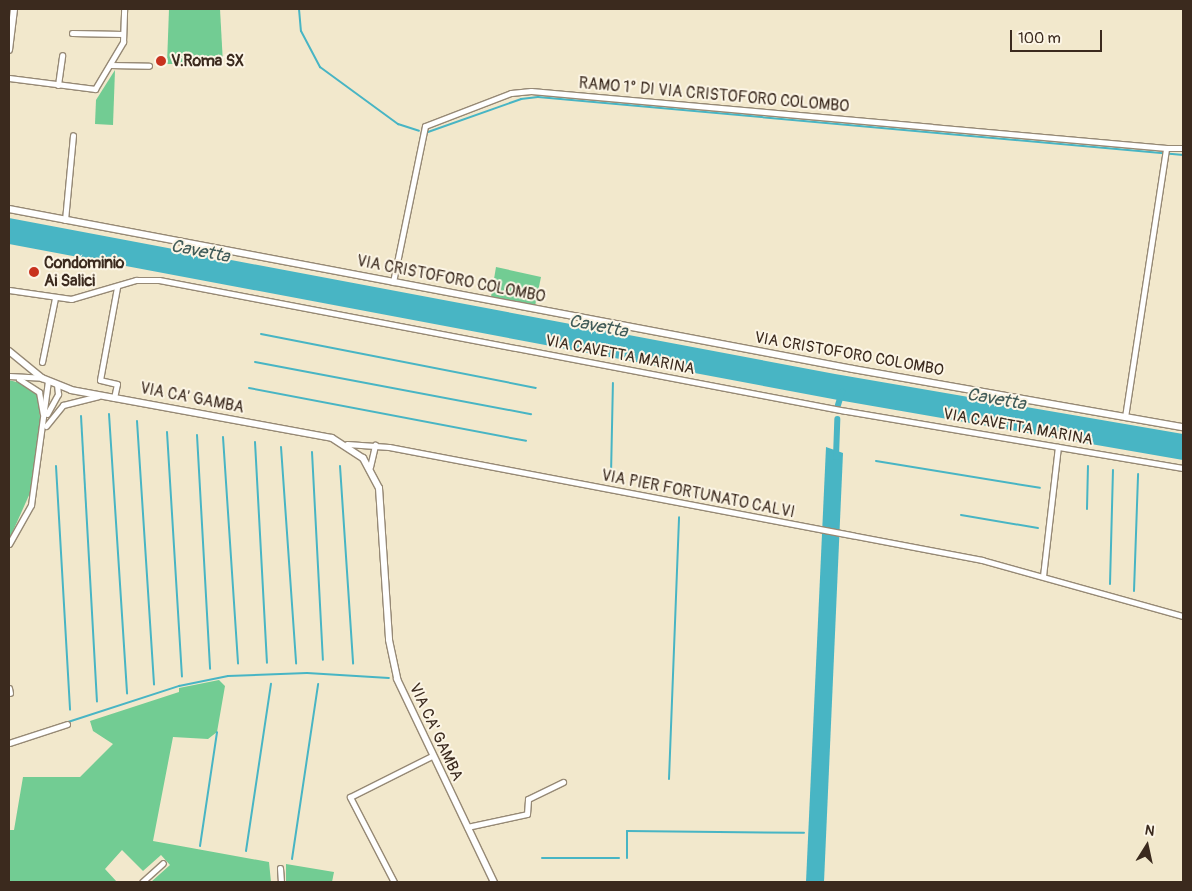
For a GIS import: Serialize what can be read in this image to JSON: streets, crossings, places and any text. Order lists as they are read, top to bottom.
{
  "streets": {
    "street": [
      "RAMO 1° DI VIA CRISTOFORO COLOMBO",
      "VIA CRISTOFORO COLOMBO",
      "VIA CAVETTA MARINA",
      "VIA CA' GAMBA",
      "VIA PIER FORTUNATO CALVI"
    ]
  },
  "crossings": [
    ["RAMO 1° DI VIA CRISTOFORO COLOMBO", "VIA CRISTOFORO COLOMBO"],
    ["VIA CA' GAMBA", "VIA PIER FORTUNATO CALVI"]
  ],
  "water": ["Cavetta"],
  "places": ["V.Roma SX", "Condominio Ai Salici"],
  "scale_bar": "100 m",
  "north": "top"
}
